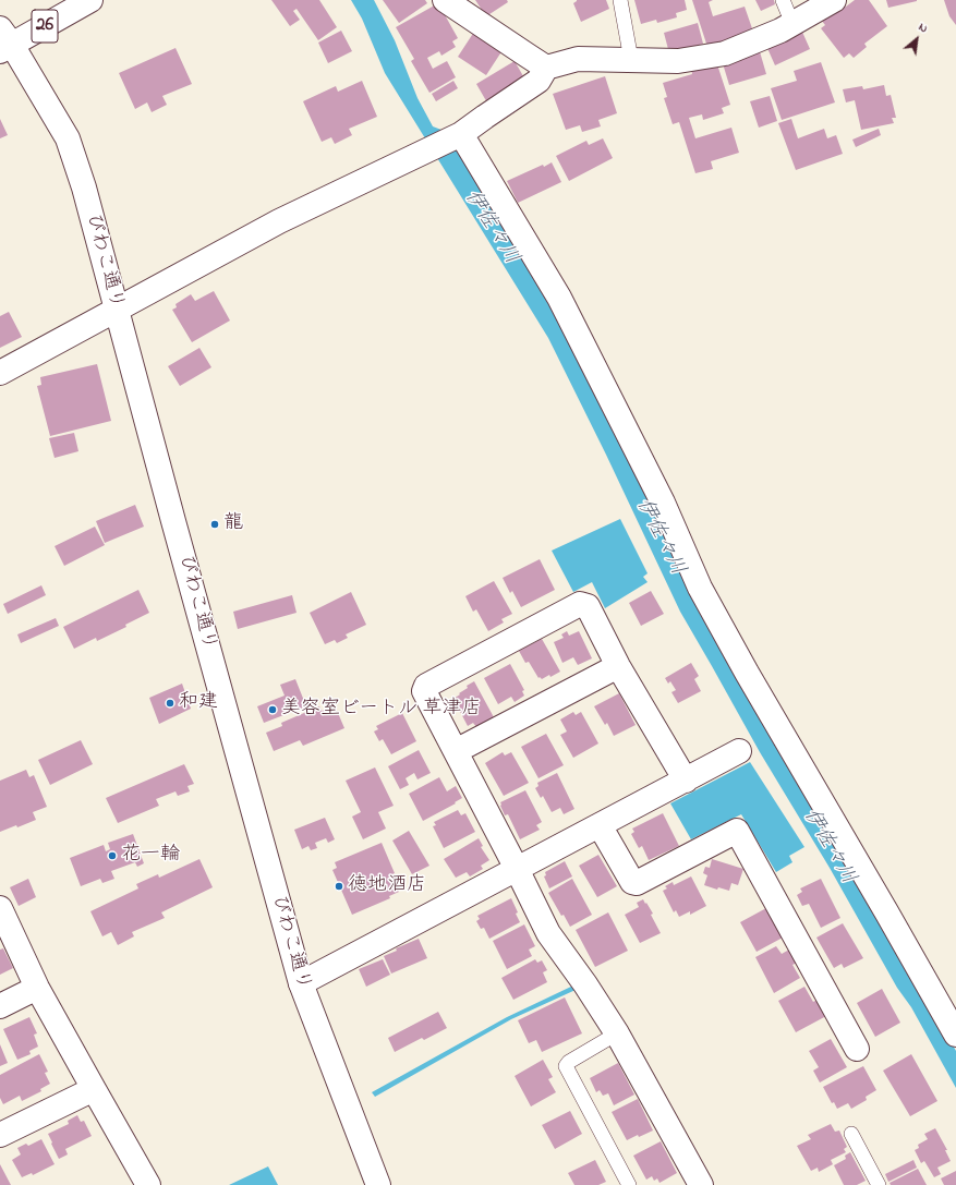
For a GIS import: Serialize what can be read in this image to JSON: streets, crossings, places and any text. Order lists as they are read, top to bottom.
{
  "streets": {
    "street": ["26", "びわこ通り"]
  },
  "crossings": [
    ["26", "びわこ通り"]
  ],
  "water": ["伊佐々川"],
  "places": [
    "龍",
    "和建",
    "美容室ビートル 草津店",
    "花一輪",
    "徳地酒店"
  ],
  "north": "top right"
}
